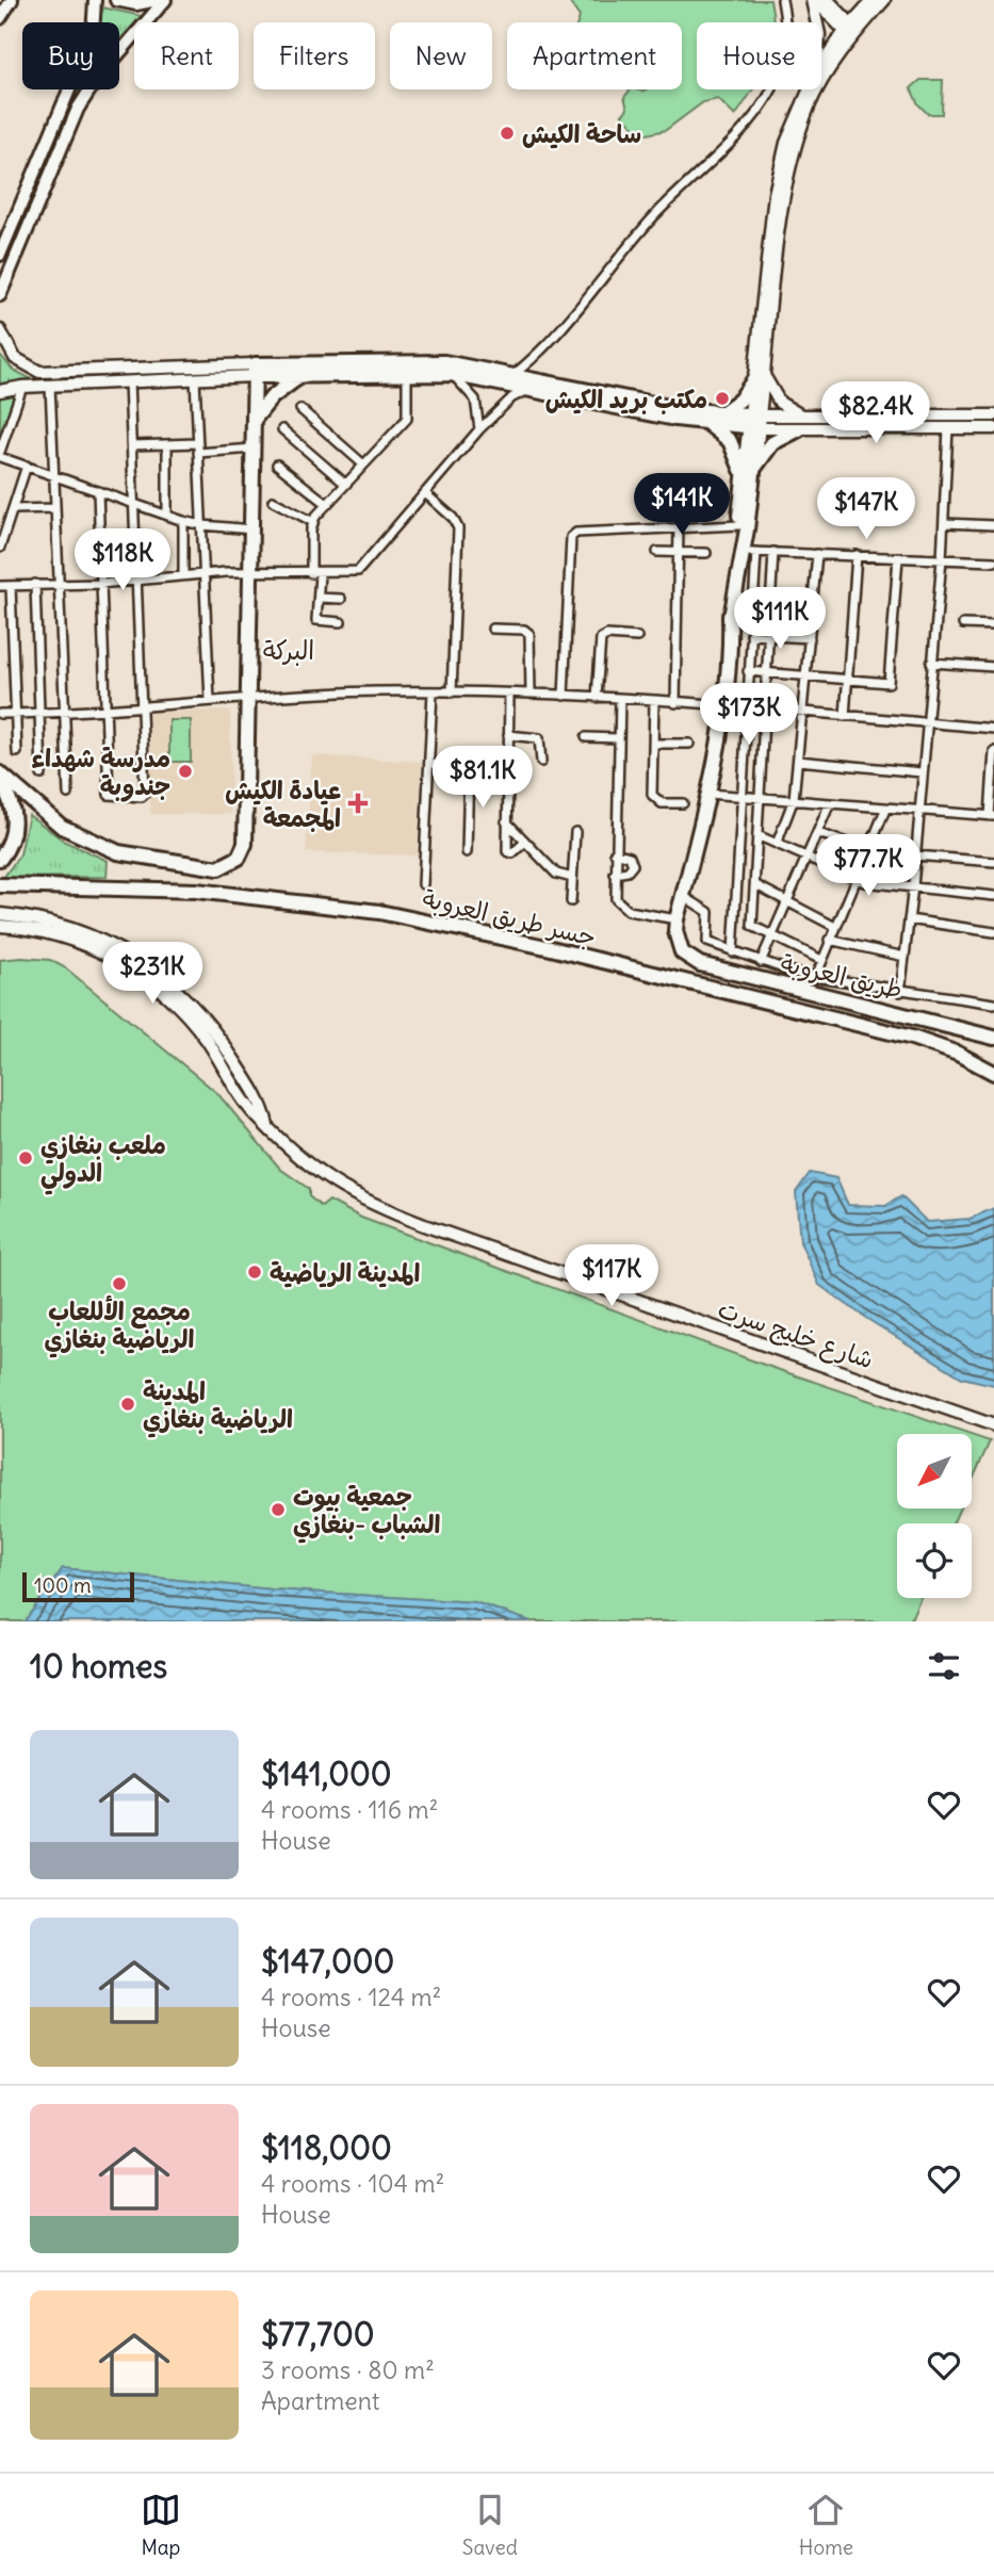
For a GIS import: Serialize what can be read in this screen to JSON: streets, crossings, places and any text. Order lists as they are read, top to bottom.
{
  "streets": {
    "highway": ["جسر طريق العروبة", "طريق العروبة"],
    "main road": ["شارع خليج سرت"]
  },
  "districts": ["البركة"],
  "places": {
    "other": [
      "ساحة الكيش",
      "مكتب بريد الكيش",
      "مدرسة شهداء جندوبة",
      "ملعب بنغازي الدولي",
      "المدينة الرياضية",
      "مجمع الأللعاب الرياضية بنغازي",
      "المدينة الرياضية بنغازي",
      "جمعية بيوت الشباب -بنغازي"
    ],
    "health": ["عيادة الكيش المجمعة"]
  },
  "scale_bar": "100 m",
  "north": "bottom left",
  "page": {
    "chip": [
      "Buy",
      "Rent",
      "Filters",
      "New",
      "Apartment",
      "House"
    ],
    "price": [
      "$82.4K",
      "$141K",
      "$147K",
      "$118K",
      "$111K",
      "$173K",
      "$81.1K",
      "$77.7K",
      "$231K",
      "$117K"
    ],
    "scale": "100 m",
    "heading": "10 homes",
    "list": [
      {
        "name": "$141,000",
        "note": "4 rooms · 116 m² · House"
      },
      {
        "name": "$147,000",
        "note": "4 rooms · 124 m² · House"
      },
      {
        "name": "$118,000",
        "note": "4 rooms · 104 m² · House"
      },
      {
        "name": "$77,700",
        "note": "3 rooms · 80 m² · Apartment"
      }
    ],
    "tabs": ["Map", "Saved", "Home"]
  }
}
